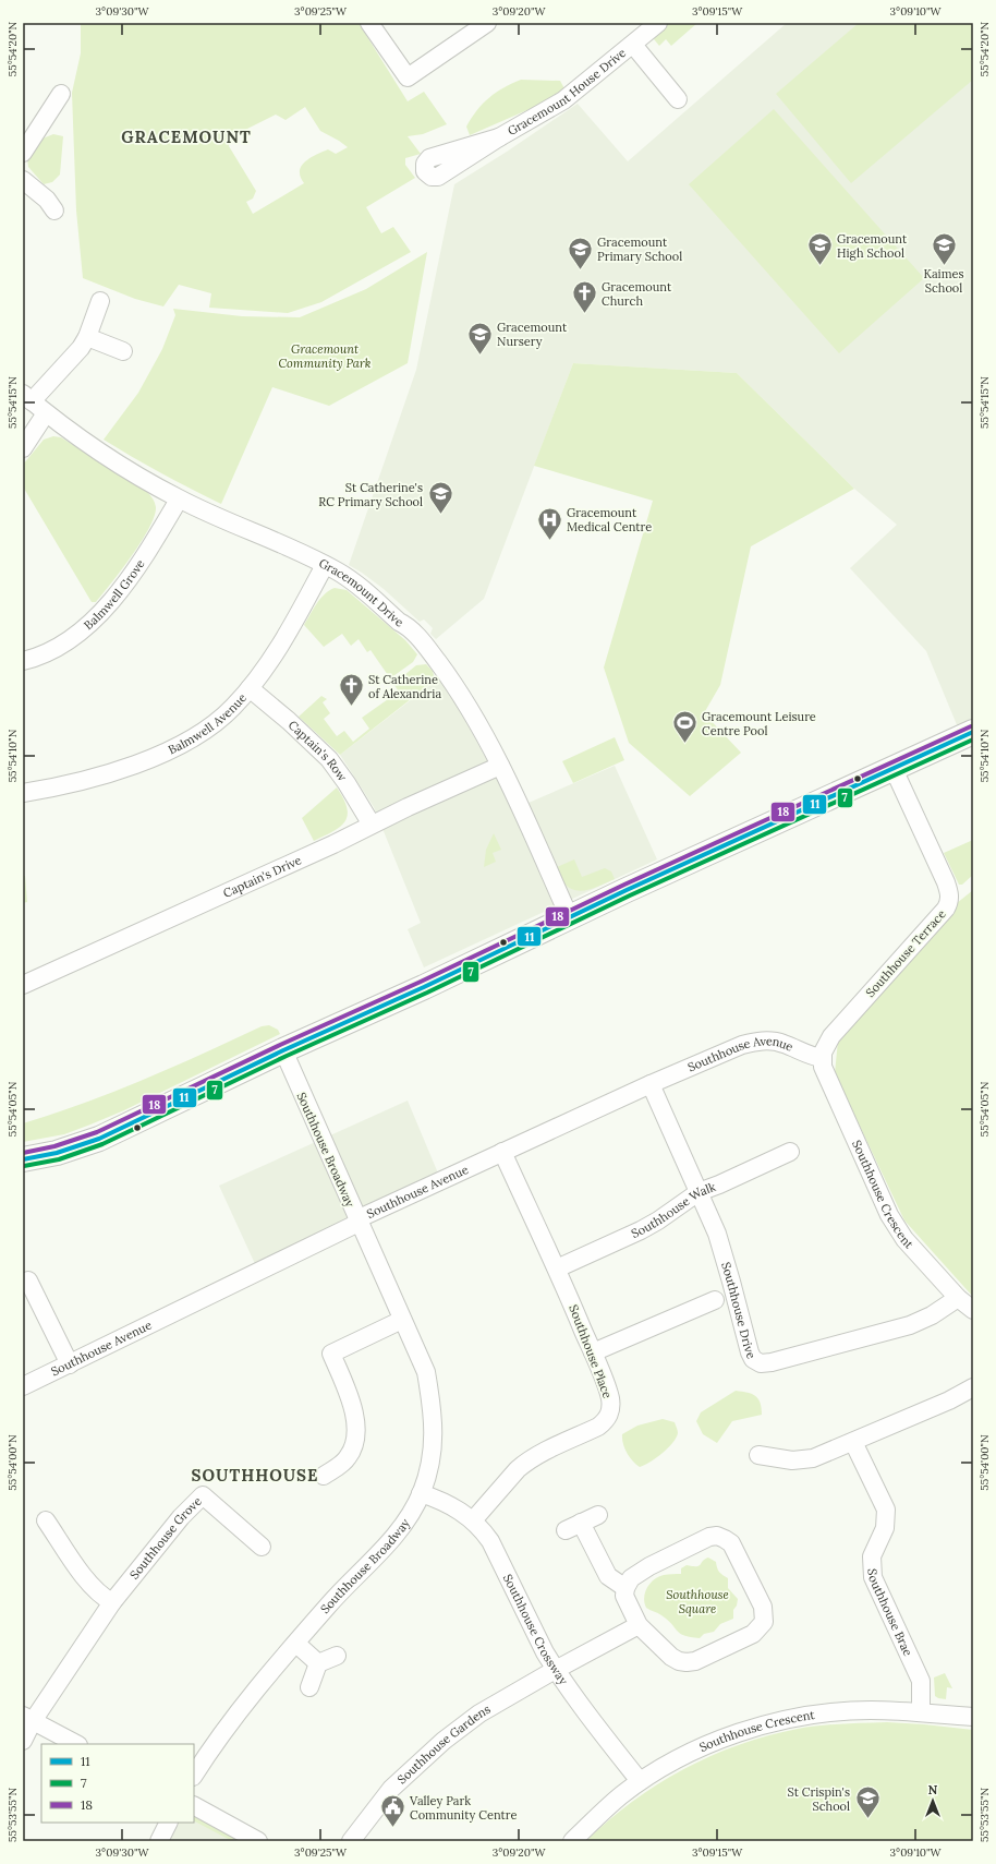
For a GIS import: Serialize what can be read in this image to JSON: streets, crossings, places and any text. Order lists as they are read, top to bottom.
{
  "streets": {
    "street": [
      "Gracemount House Drive",
      "Balmwell Grove",
      "Gracemount Drive",
      "Balmwell Avenue",
      "Captain's Row",
      "Captain's Drive",
      "Southhouse Terrace",
      "Southhouse Avenue",
      "Southhouse Broadway",
      "Southhouse Crescent",
      "Southhouse Walk",
      "Southhouse Drive",
      "Southhouse Place",
      "Southhouse Grove",
      "Southhouse Brae",
      "Southhouse Crossway",
      "Southhouse Gardens"
    ]
  },
  "crossings": [
    ["Balmwell Grove", "Gracemount Drive"],
    ["Gracemount Drive", "Balmwell Avenue"],
    ["Gracemount Drive", "Captain's Drive"],
    ["Balmwell Avenue", "Captain's Row"],
    ["Captain's Row", "Captain's Drive"],
    ["Southhouse Terrace", "Southhouse Avenue"],
    ["Southhouse Terrace", "Southhouse Crescent"],
    ["Southhouse Avenue", "Southhouse Broadway"],
    ["Southhouse Avenue", "Southhouse Crescent"],
    ["Southhouse Avenue", "Southhouse Drive"],
    ["Southhouse Avenue", "Southhouse Place"],
    ["Southhouse Broadway", "Southhouse Crossway"],
    ["Southhouse Crescent", "Southhouse Drive"],
    ["Southhouse Crescent", "Southhouse Brae"],
    ["Southhouse Crescent", "Southhouse Crossway"],
    ["Southhouse Walk", "Southhouse Drive"],
    ["Southhouse Walk", "Southhouse Place"],
    ["Southhouse Place", "Southhouse Crossway"],
    ["Southhouse Crossway", "Southhouse Gardens"]
  ],
  "districts": ["GRACEMOUNT", "SOUTHHOUSE"],
  "parks": ["Gracemount Community Park", "Southhouse Square"],
  "places": {
    "school or university": [
      "Gracemount High School",
      "Kaimes School",
      "Gracemount Primary School",
      "Gracemount Nursery",
      "St Catherine's RC Primary School",
      "St Crispin's School"
    ],
    "church": ["Gracemount Church", "St Catherine of Alexandria"],
    "hospital": ["Gracemount Medical Centre"],
    "sports": ["Gracemount Leisure Centre Pool"],
    "public building": ["Valley Park Community Centre"]
  },
  "lines": ["transit line 18", "transit line 11", "transit line 7"],
  "legend": ["11", "7", "18"],
  "north": "top",
  "coordinates": [
    "3°09'30\"W",
    "3°09'25\"W",
    "3°09'20\"W",
    "3°09'15\"W",
    "3°09'10\"W",
    "55°54'20\"N",
    "55°54'15\"N",
    "55°54'10\"N",
    "55°54'05\"N",
    "55°54'00\"N",
    "55°53'55\"N"
  ]
}
